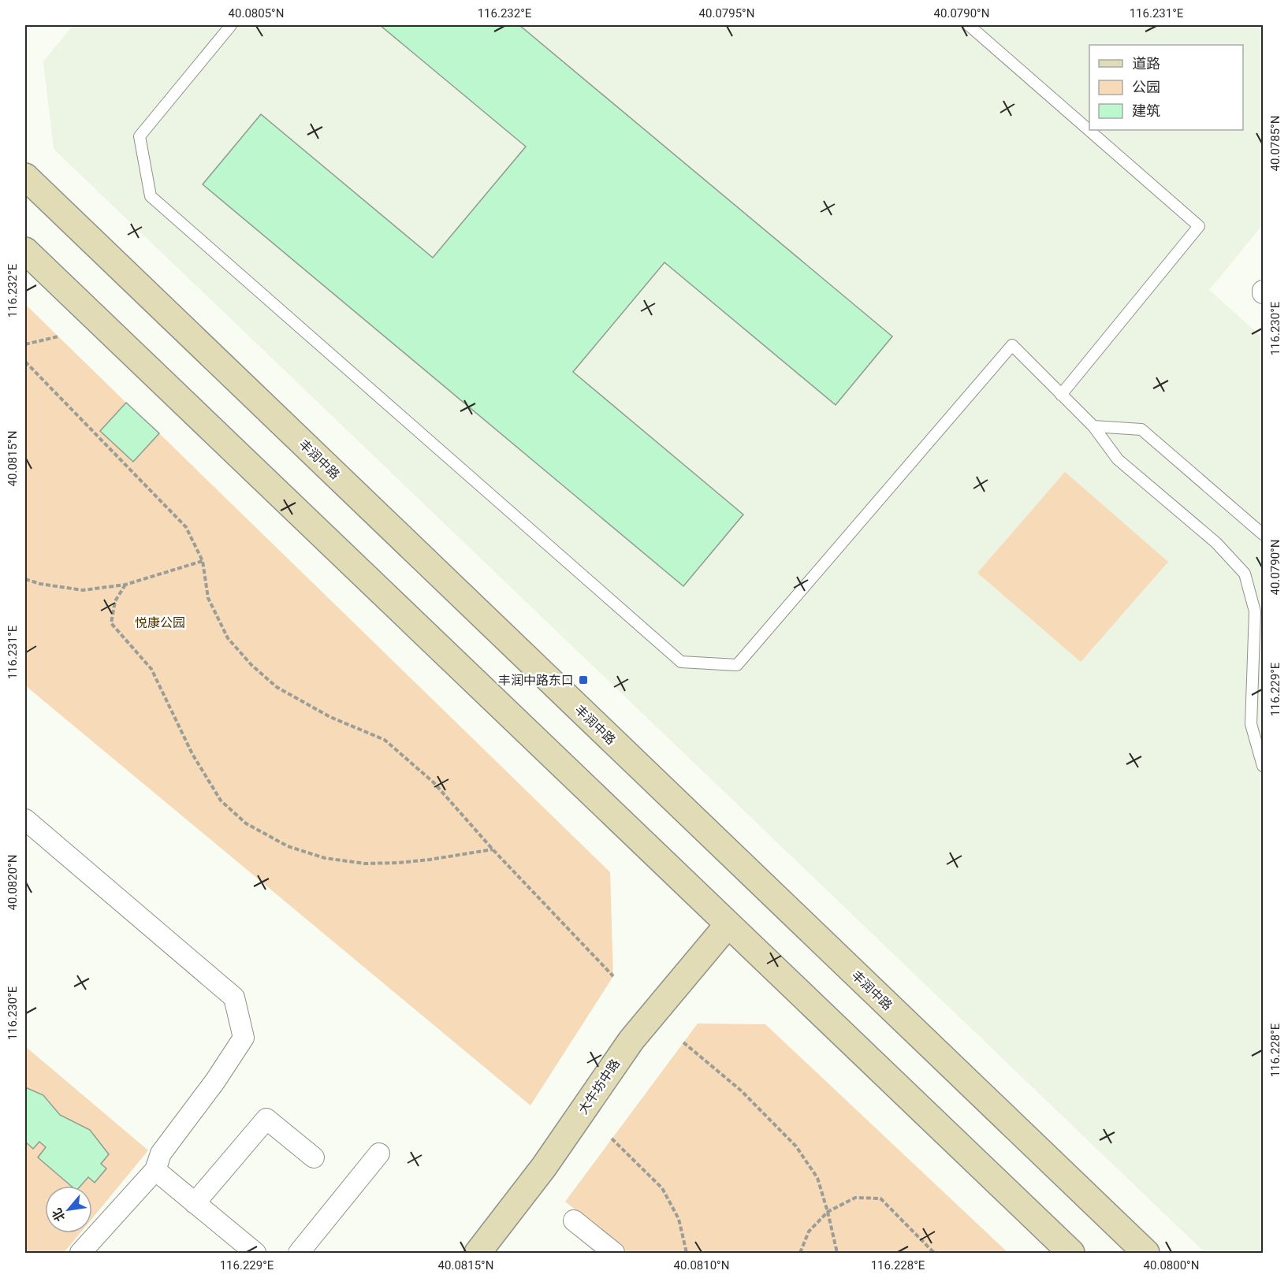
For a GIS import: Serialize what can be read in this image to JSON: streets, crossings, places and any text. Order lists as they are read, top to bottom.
{
  "streets": {
    "street": ["丰润中路", "大牛坊中路"]
  },
  "parks": ["悦康公园"],
  "places": {
    "transit": ["丰润中路东口"]
  },
  "legend": ["道路", "公园", "建筑"],
  "north": "bottom left",
  "coordinates": [
    "40.0805°N",
    "116.232°E",
    "40.0795°N",
    "40.0790°N",
    "116.231°E",
    "40.0785°N",
    "116.230°E",
    "40.0815°N",
    "116.229°E",
    "40.0820°N",
    "116.228°E",
    "40.0810°N",
    "40.0800°N"
  ]
}
